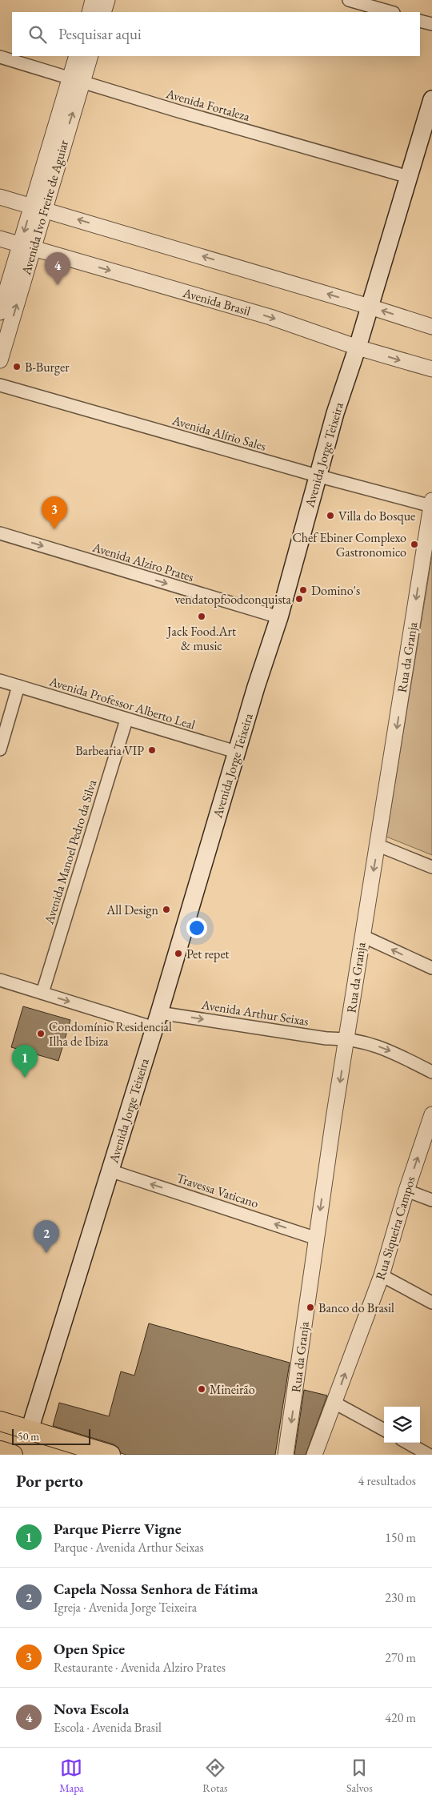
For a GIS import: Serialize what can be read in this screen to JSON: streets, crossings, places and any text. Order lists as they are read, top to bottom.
{
  "streets": {
    "main road": ["Avenida Jorge Teixeira"],
    "street": [
      "Avenida Fortaleza",
      "Avenida Ivo Freire de Aguiar",
      "Avenida Brasil",
      "Avenida Alírio Sales",
      "Avenida Alziro Prates",
      "Rua da Granja",
      "Avenida Professor Alberto Leal",
      "Avenida Manoel Pedro da Silva",
      "Avenida Arthur Seixas",
      "Travessa Vaticano",
      "Rua Siqueira Campos"
    ]
  },
  "crossings": [
    ["Avenida Fortaleza", "Avenida Ivo Freire de Aguiar"],
    ["Avenida Fortaleza", "Avenida Jorge Teixeira"],
    ["Avenida Ivo Freire de Aguiar", "Avenida Brasil"],
    ["Avenida Brasil", "Avenida Jorge Teixeira"],
    ["Avenida Alírio Sales", "Avenida Jorge Teixeira"],
    ["Avenida Alírio Sales", "Rua da Granja"],
    ["Avenida Jorge Teixeira", "Avenida Alziro Prates"],
    ["Avenida Jorge Teixeira", "Avenida Professor Alberto Leal"],
    ["Avenida Jorge Teixeira", "Avenida Arthur Seixas"],
    ["Avenida Jorge Teixeira", "Travessa Vaticano"],
    ["Rua da Granja", "Avenida Arthur Seixas"],
    ["Rua da Granja", "Travessa Vaticano"],
    ["Avenida Professor Alberto Leal", "Avenida Manoel Pedro da Silva"],
    ["Avenida Manoel Pedro da Silva", "Avenida Arthur Seixas"]
  ],
  "one_way": [
    "Avenida Alziro Prates",
    "Rua da Granja",
    "Avenida Arthur Seixas",
    "Travessa Vaticano",
    "Rua Siqueira Campos"
  ],
  "places": [
    "B-Burger",
    "Villa do Bosque",
    "Chef Ebiner Complexo Gastronomico",
    "Domino's",
    "vendatopfoodconquista",
    "Jack Food.Art & music",
    "Barbearia VIP",
    "All Design",
    "Pet repet",
    "Condomínio Residencial Ilha de Ibiza",
    "Banco do Brasil",
    "Mineirão"
  ],
  "scale_bar": "50 m",
  "page": {
    "search": "Pesquisar aqui",
    "pins": [
      "4",
      "3",
      "1",
      "2"
    ],
    "scale": "50 m",
    "heading": ["Por perto", "4 resultados"],
    "list": [
      {
        "mark": "1",
        "name": "Parque Pierre Vigne",
        "note": "Parque · Avenida Arthur Seixas",
        "value": "150 m"
      },
      {
        "mark": "2",
        "name": "Capela Nossa Senhora de Fátima",
        "note": "Igreja · Avenida Jorge Teixeira",
        "value": "230 m"
      },
      {
        "mark": "3",
        "name": "Open Spice",
        "note": "Restaurante · Avenida Alziro Prates",
        "value": "270 m"
      },
      {
        "mark": "4",
        "name": "Nova Escola",
        "note": "Escola · Avenida Brasil",
        "value": "420 m"
      }
    ],
    "nav": ["Mapa", "Rotas", "Salvos"]
  }
}
